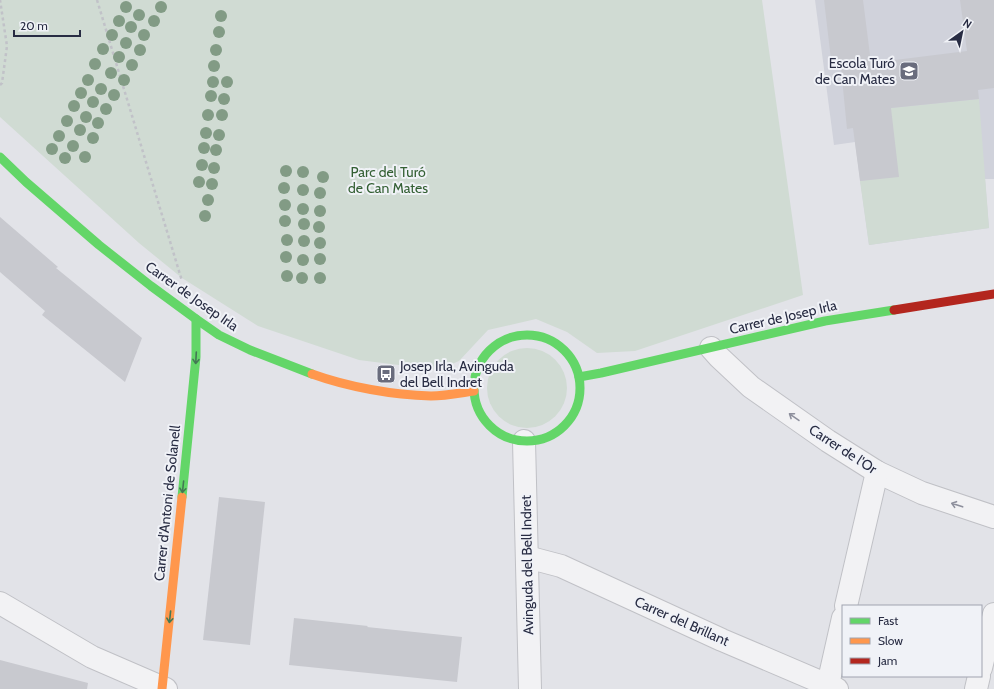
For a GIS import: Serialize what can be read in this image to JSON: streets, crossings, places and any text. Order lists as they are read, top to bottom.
{
  "streets": {
    "street": [
      "Carrer de Josep Irla",
      "Carrer de l'Or",
      "Carrer d'Antoni de Solanell",
      "Avinguda del Bell Indret",
      "Carrer del Brillant"
    ]
  },
  "crossings": [
    ["Carrer de Josep Irla", "Carrer de l'Or"],
    ["Carrer de Josep Irla", "Carrer d'Antoni de Solanell"],
    ["Carrer de Josep Irla", "Avinguda del Bell Indret"],
    ["Avinguda del Bell Indret", "Carrer del Brillant"]
  ],
  "one_way": ["Carrer de l'Or", "Carrer d'Antoni de Solanell"],
  "parks": ["Parc del Turó de Can Mates"],
  "places": {
    "school or university": ["Escola Turó de Can Mates"],
    "bus stop": ["Josep Irla, Avinguda del Bell Indret"]
  },
  "legend": ["Fast", "Slow", "Jam"],
  "scale_bar": "20 m",
  "north": "top right"
}
